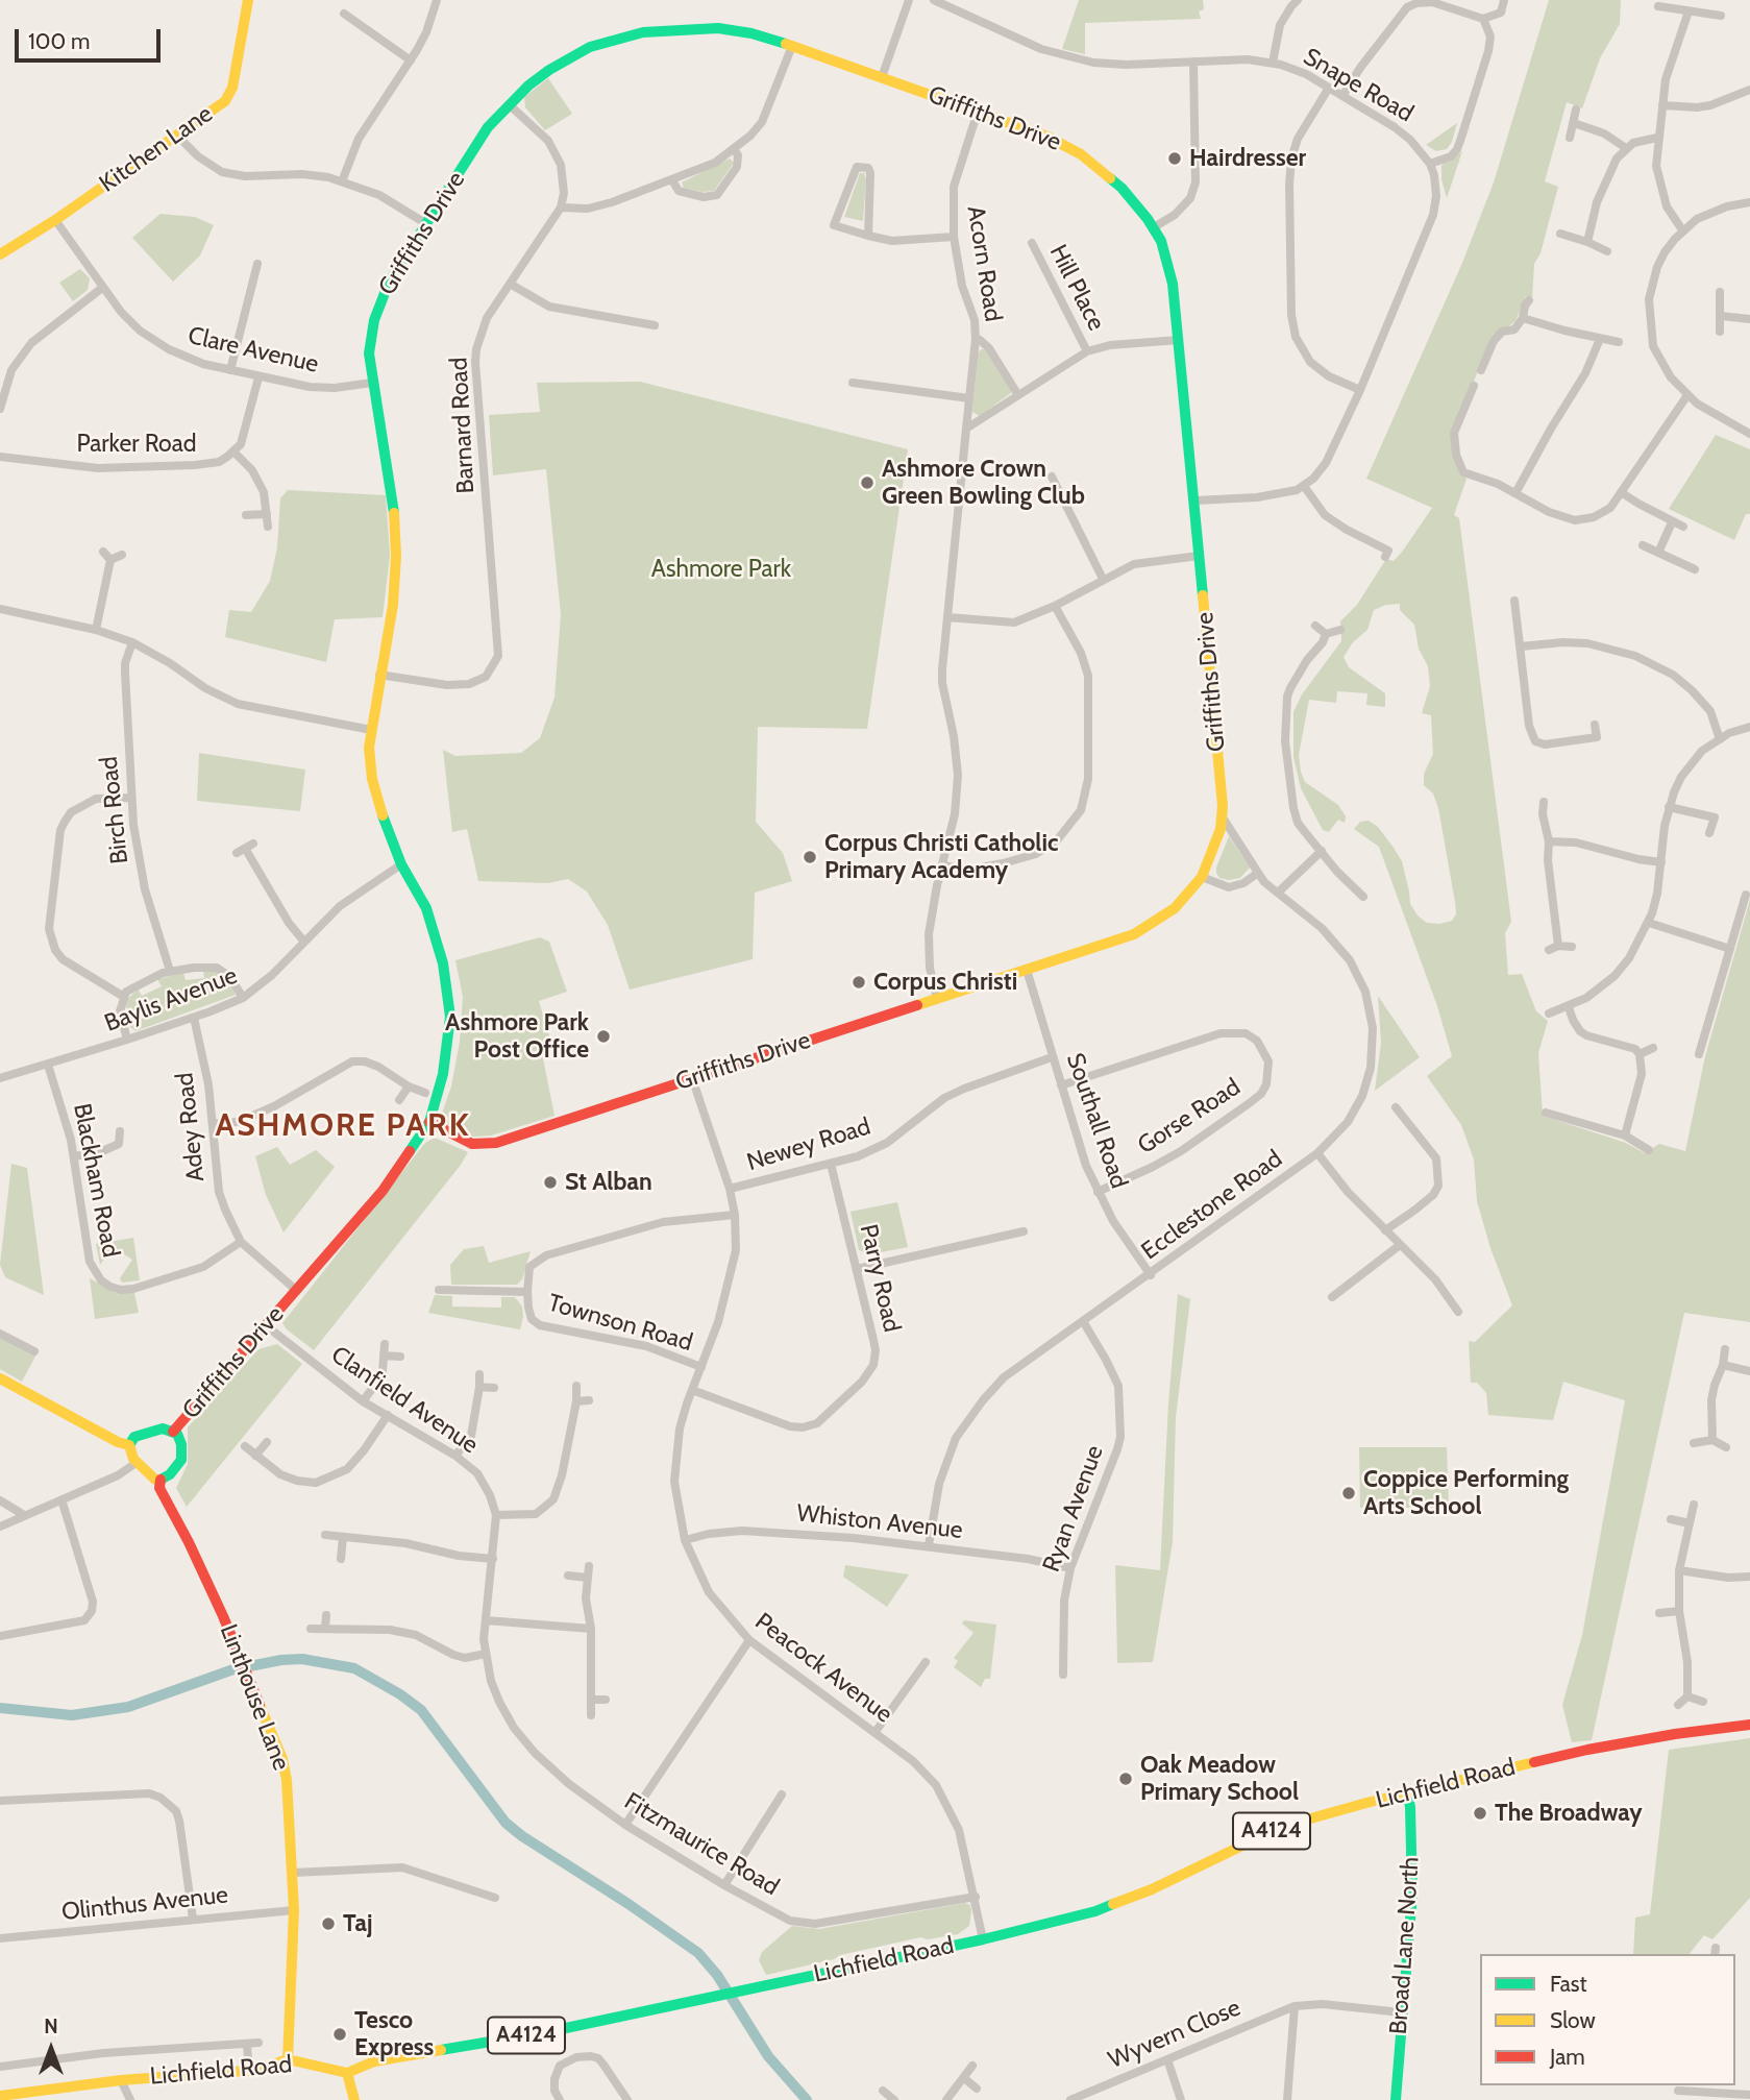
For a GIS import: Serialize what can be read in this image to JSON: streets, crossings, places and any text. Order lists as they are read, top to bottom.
{
  "streets": {
    "street": [
      "Snape Road",
      "Griffiths Drive",
      "Kitchen Lane",
      "Acorn Road",
      "Hill Place",
      "Clare Avenue",
      "Barnard Road",
      "Parker Road",
      "Birch Road",
      "Baylis Avenue",
      "Gorse Road",
      "Southall Road",
      "Adey Road",
      "Newey Road",
      "Blackham Road",
      "Ecclestone Road",
      "Parry Road",
      "Townson Road",
      "Clanfield Avenue",
      "Ryan Avenue",
      "Whiston Avenue",
      "Peacock Avenue",
      "Linthouse Lane",
      "Lichfield Road",
      "A4124",
      "Fitzmaurice Road",
      "Olinthus Avenue",
      "Broad Lane North",
      "Wyvern Close"
    ]
  },
  "crossings": [
    ["Griffiths Drive", "Acorn Road"],
    ["Griffiths Drive", "Clare Avenue"],
    ["Griffiths Drive", "Barnard Road"],
    ["Griffiths Drive", "Baylis Avenue"],
    ["Griffiths Drive", "Southall Road"],
    ["Griffiths Drive", "Adey Road"],
    ["Griffiths Drive", "Ecclestone Road"],
    ["Griffiths Drive", "Clanfield Avenue"],
    ["Griffiths Drive", "Peacock Avenue"],
    ["Griffiths Drive", "Linthouse Lane"],
    ["Kitchen Lane", "Clare Avenue"],
    ["Baylis Avenue", "Adey Road"],
    ["Baylis Avenue", "Blackham Road"],
    ["Gorse Road", "Southall Road"],
    ["Southall Road", "Newey Road"],
    ["Southall Road", "Ecclestone Road"],
    ["Adey Road", "Blackham Road"],
    ["Newey Road", "Parry Road"],
    ["Newey Road", "Peacock Avenue"],
    ["Ecclestone Road", "Ryan Avenue"],
    ["Ecclestone Road", "Whiston Avenue"],
    ["Parry Road", "Peacock Avenue"],
    ["Townson Road", "Peacock Avenue"],
    ["Clanfield Avenue", "Fitzmaurice Road"],
    ["Ryan Avenue", "Whiston Avenue"],
    ["Whiston Avenue", "Peacock Avenue"],
    ["Peacock Avenue", "Lichfield Road"],
    ["Peacock Avenue", "Fitzmaurice Road"],
    ["Linthouse Lane", "Lichfield Road"],
    ["Linthouse Lane", "Olinthus Avenue"],
    ["Lichfield Road", "Broad Lane North"]
  ],
  "districts": ["ASHMORE PARK"],
  "parks": ["Ashmore Park"],
  "places": [
    "Hairdresser",
    "Ashmore Crown Green Bowling Club",
    "Corpus Christi Catholic Primary Academy",
    "Corpus Christi",
    "Ashmore Park Post Office",
    "St Alban",
    "Coppice Performing Arts School",
    "Oak Meadow Primary School",
    "The Broadway",
    "Taj",
    "Tesco Express"
  ],
  "legend": ["Fast", "Slow", "Jam"],
  "scale_bar": "100 m",
  "north": "top"
}
